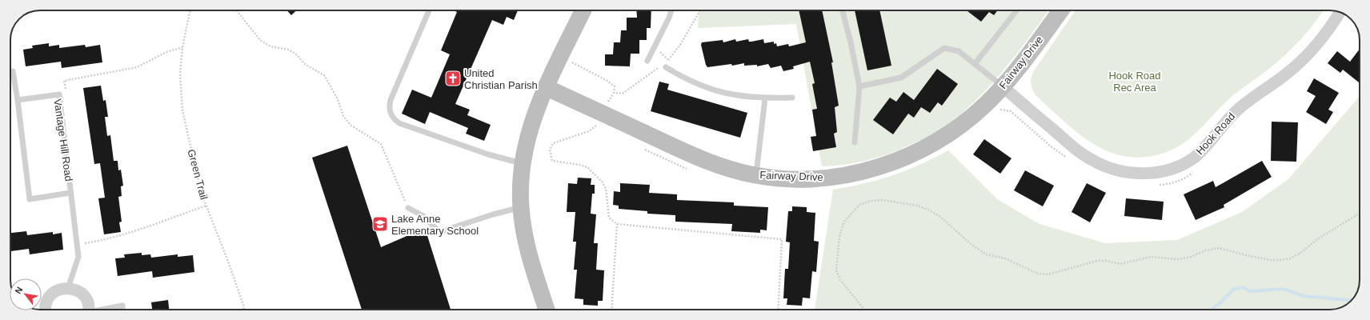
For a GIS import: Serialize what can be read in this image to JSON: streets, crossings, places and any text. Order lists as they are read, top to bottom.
{
  "streets": {
    "street": ["Fairway Drive", "Hook Road"],
    "lane": ["Vantage Hill Road"],
    "path": ["Green Trail"]
  },
  "crossings": [
    ["Fairway Drive", "Hook Road"]
  ],
  "parks": ["Hook Road Rec Area"],
  "places": {
    "church": ["United Christian Parish"],
    "school or university": ["Lake Anne Elementary School"]
  },
  "north": "top left"
}
